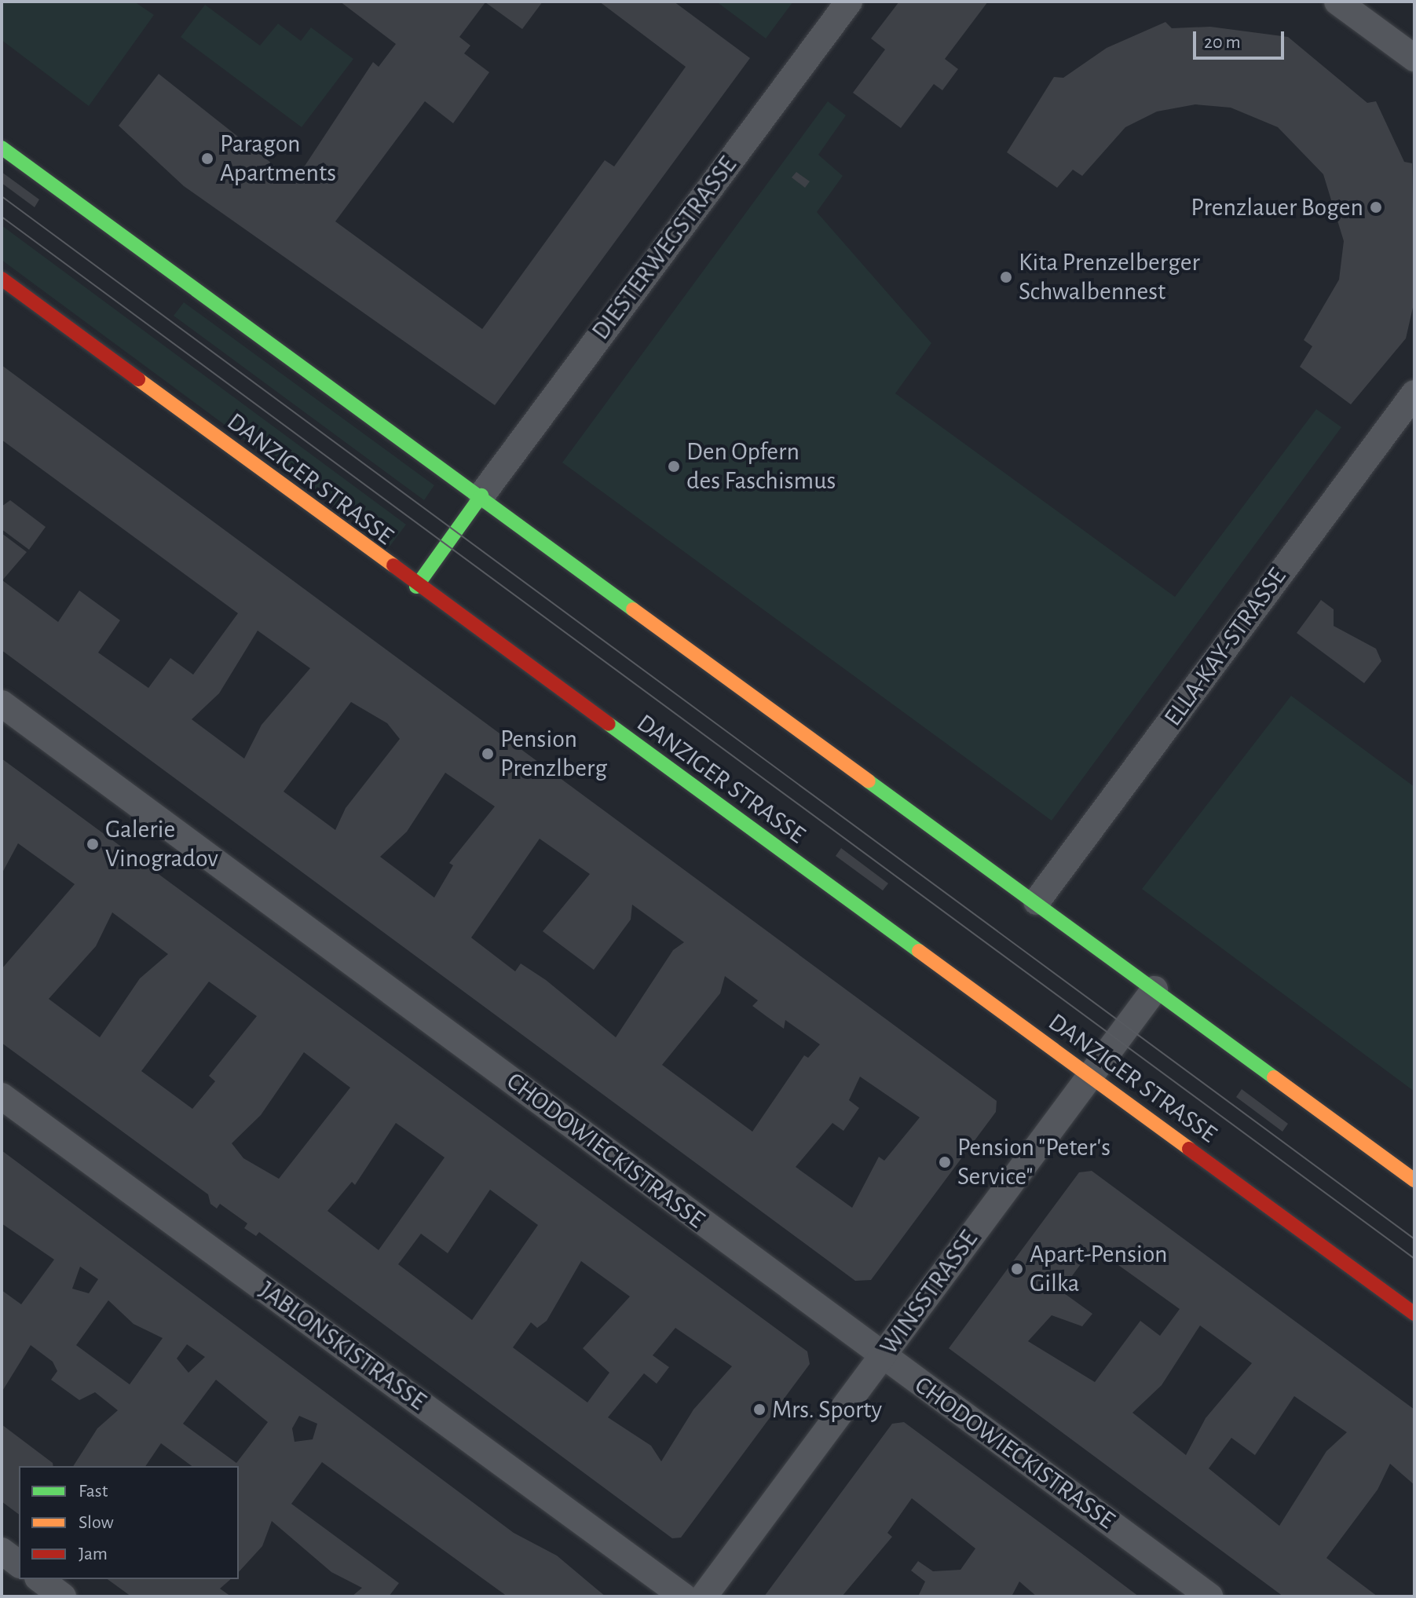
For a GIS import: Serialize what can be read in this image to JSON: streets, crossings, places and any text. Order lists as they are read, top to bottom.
{
  "streets": {
    "main road": ["DANZIGER STRASSE"],
    "street": [
      "DIESTERWEGSTRASSE",
      "ELLA-KAY-STRASSE",
      "CHODOWIECKISTRASSE",
      "WINSSTRASSE",
      "JABLONSKISTRASSE"
    ]
  },
  "crossings": [
    ["DANZIGER STRASSE", "WINSSTRASSE"],
    ["CHODOWIECKISTRASSE", "WINSSTRASSE"]
  ],
  "places": [
    "Paragon Apartments",
    "Prenzlauer Bogen",
    "Kita Prenzelberger Schwalbennest",
    "Den Opfern des Faschismus",
    "Pension Prenzlberg",
    "Galerie Vinogradov",
    "Pension \"Peter's Service\"",
    "Apart-Pension Gilka",
    "Mrs. Sporty"
  ],
  "legend": ["Fast", "Slow", "Jam"],
  "scale_bar": "20 m"
}
